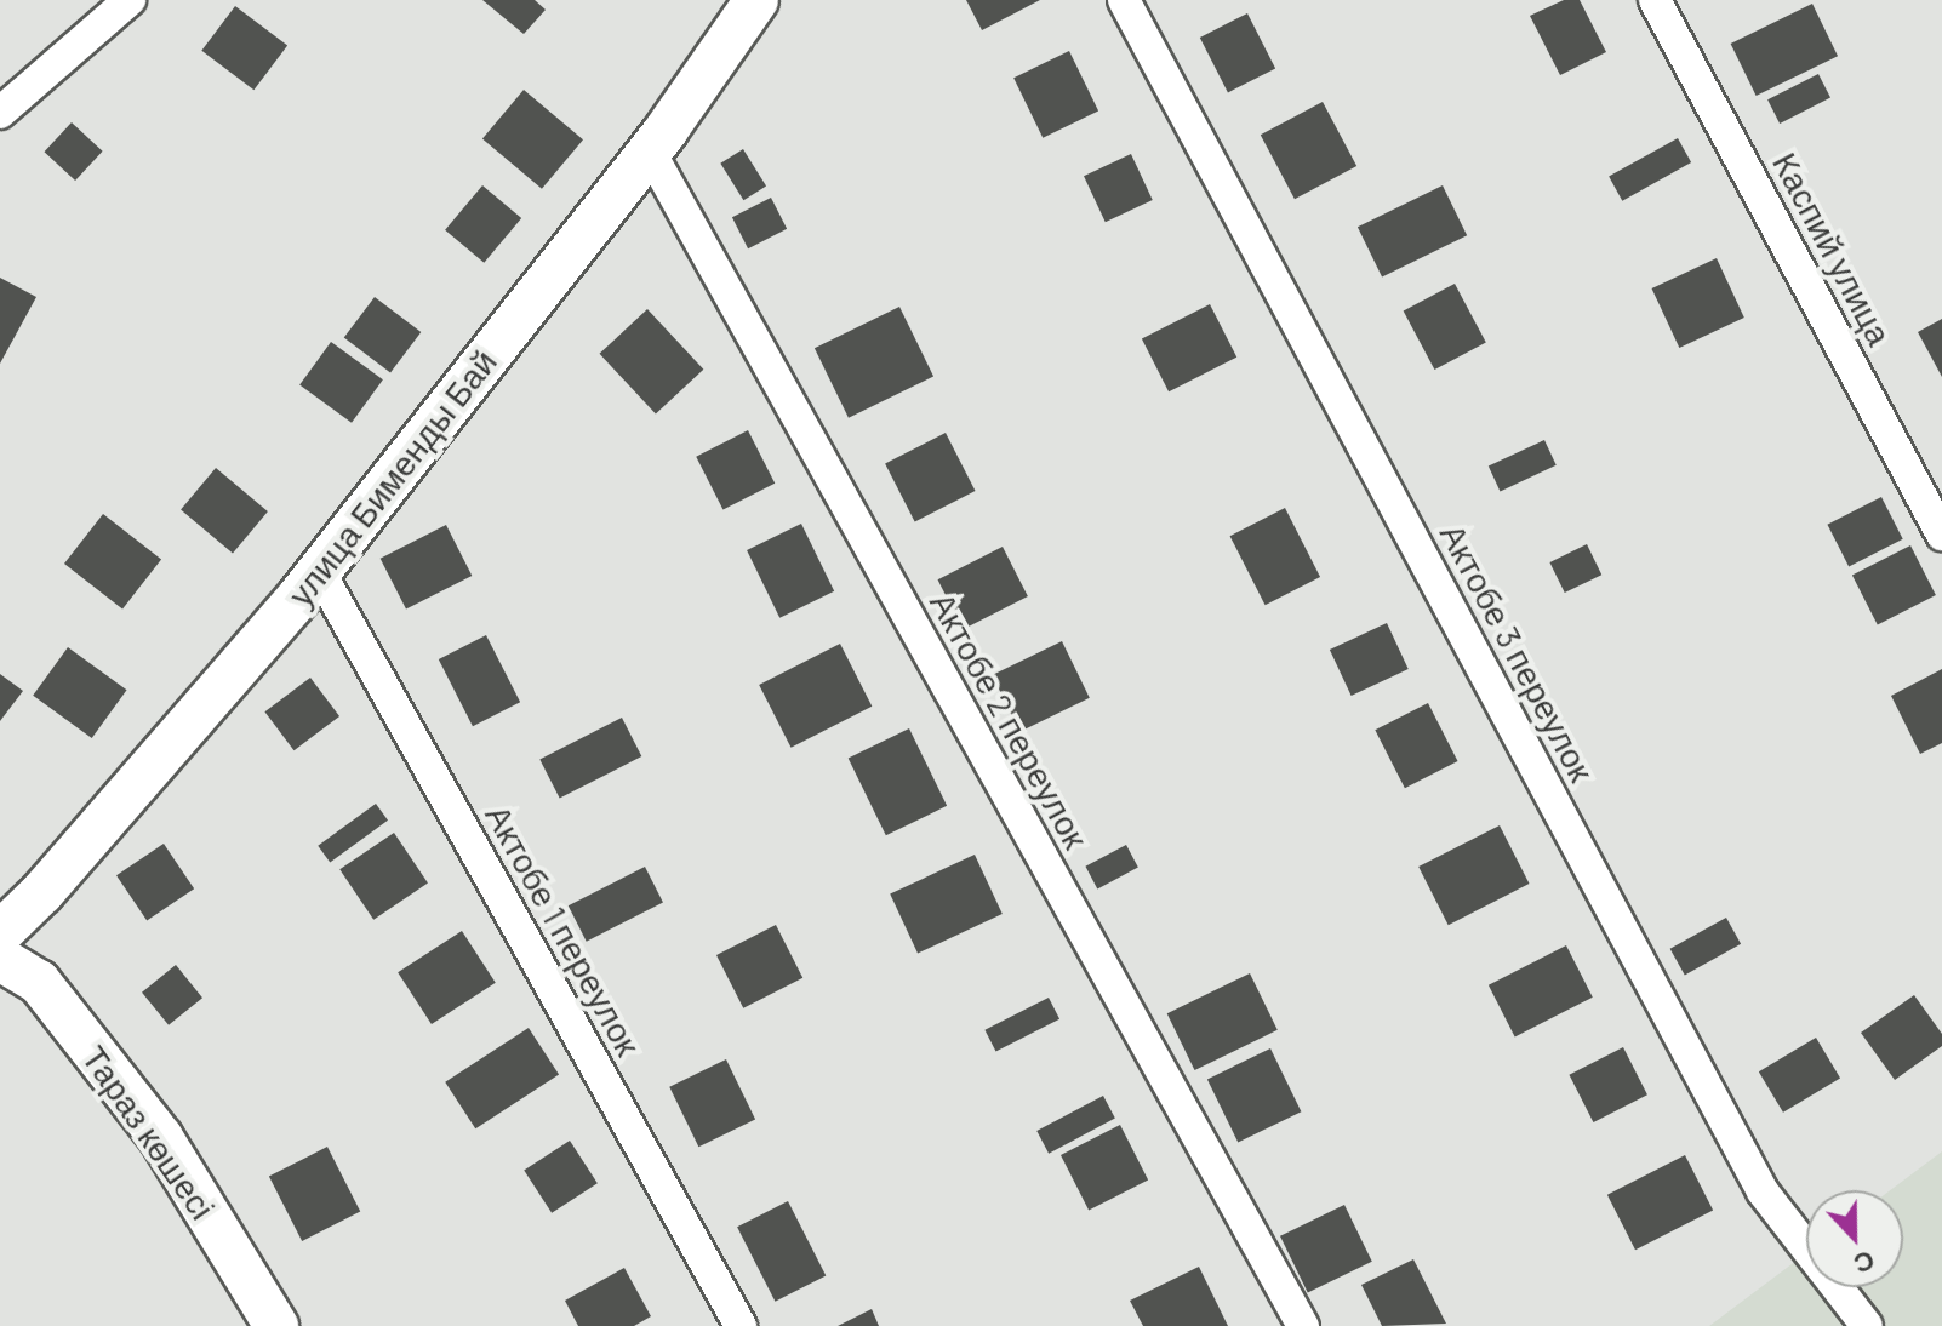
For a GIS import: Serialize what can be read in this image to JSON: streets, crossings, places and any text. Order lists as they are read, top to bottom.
{
  "streets": {
    "street": [
      "Каспий улица",
      "улица Бименды Бай",
      "Актобе 3 переулок",
      "Актобе 2 переулок",
      "Актобе 1 переулок",
      "Тараз көшесі"
    ]
  },
  "crossings": [
    ["улица Бименды Бай", "Актобе 2 переулок"],
    ["улица Бименды Бай", "Актобе 1 переулок"]
  ],
  "north": "bottom"
}
